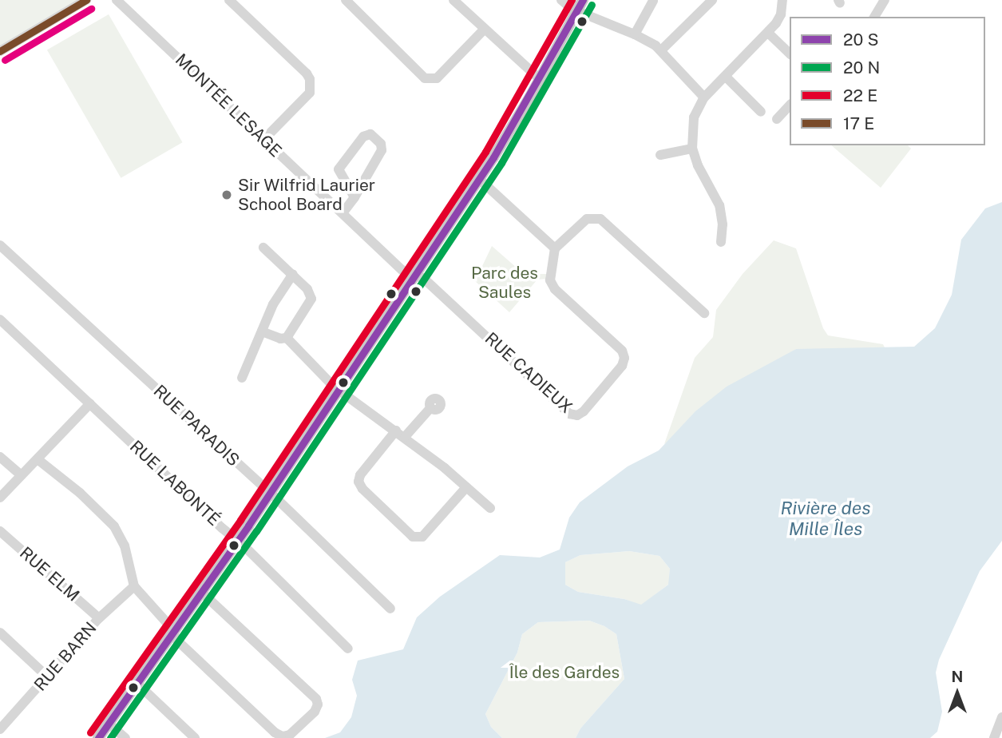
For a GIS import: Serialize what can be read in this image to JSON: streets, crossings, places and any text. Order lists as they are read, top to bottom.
{
  "streets": {
    "street": [
      "MONTÉE LESAGE",
      "RUE CADIEUX",
      "RUE PARADIS",
      "RUE LABONTÉ",
      "RUE ELM",
      "RUE BARN"
    ]
  },
  "crossings": [
    ["MONTÉE LESAGE", "RUE CADIEUX"],
    ["RUE ELM", "RUE BARN"]
  ],
  "water": ["Rivière des Mille Îles"],
  "parks": ["Parc des Saules", "Île des Gardes"],
  "places": ["Sir Wilfrid Laurier School Board"],
  "legend": [
    "20 S",
    "20 N",
    "22 E",
    "17 E"
  ],
  "north": "top"
}
